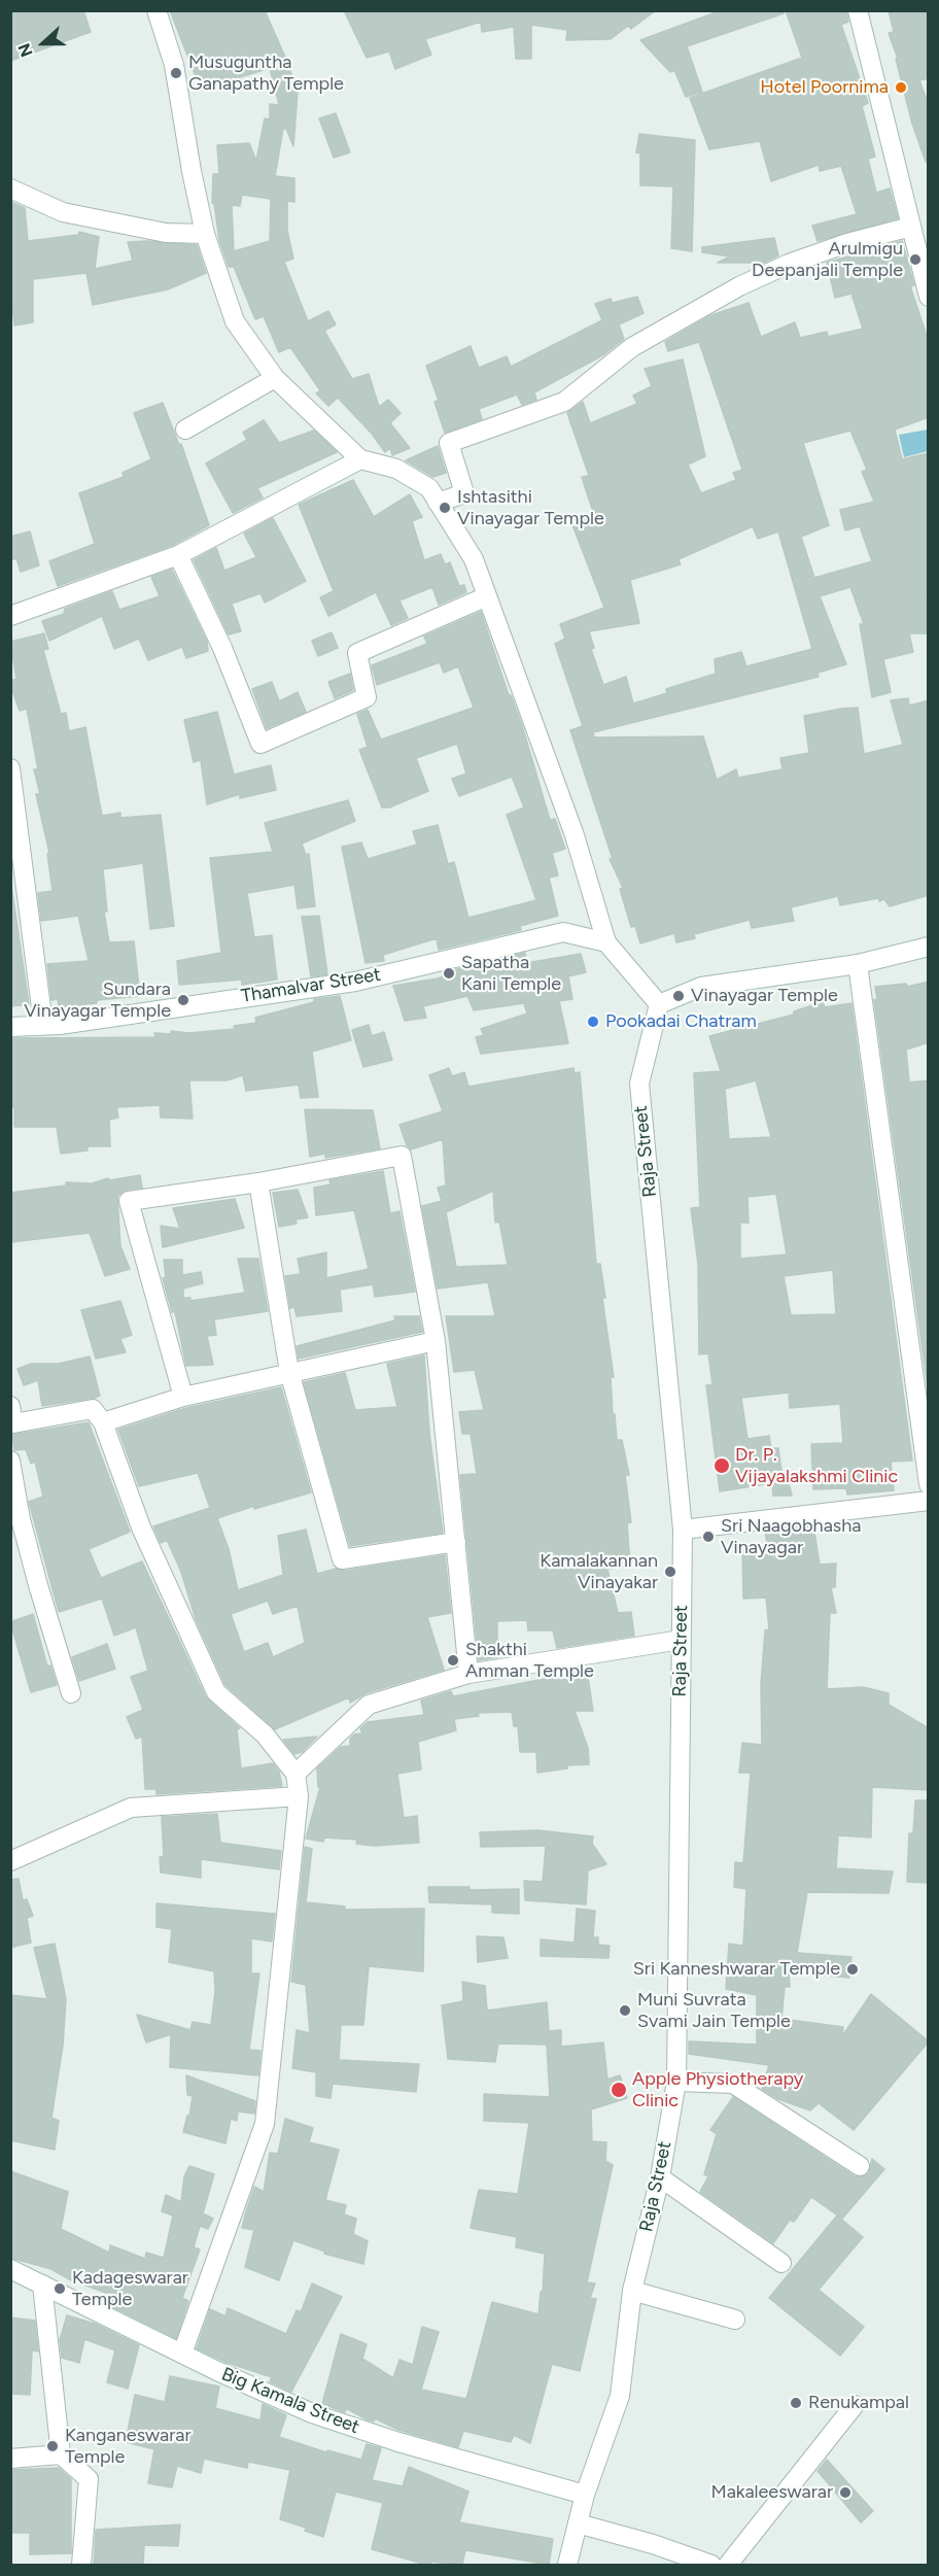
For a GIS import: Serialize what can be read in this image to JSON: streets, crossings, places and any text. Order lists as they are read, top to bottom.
{
  "streets": {
    "street": ["Thamalvar Street", "Raja Street", "Big Kamala Street"]
  },
  "crossings": [
    ["Raja Street", "Big Kamala Street"]
  ],
  "places": [
    "Musuguntha Ganapathy Temple",
    "Hotel Poornima",
    "Arulmigu Deepanjali Temple",
    "Ishtasithi Vinayagar Temple",
    "Sapatha Kani Temple",
    "Vinayagar Temple",
    "Sundara Vinayagar Temple",
    "Pookadai Chatram",
    "Dr. P. Vijayalakshmi Clinic",
    "Sri Naagobhasha Vinayagar",
    "Kamalakannan Vinayakar",
    "Shakthi Amman Temple",
    "Sri Kanneshwarar Temple",
    "Muni Suvrata Svami Jain Temple",
    "Apple Physiotherapy Clinic",
    "Kadageswarar Temple",
    "Renukampal",
    "Kanganeswarar Temple",
    "Makaleeswarar"
  ],
  "north": "left"
}
